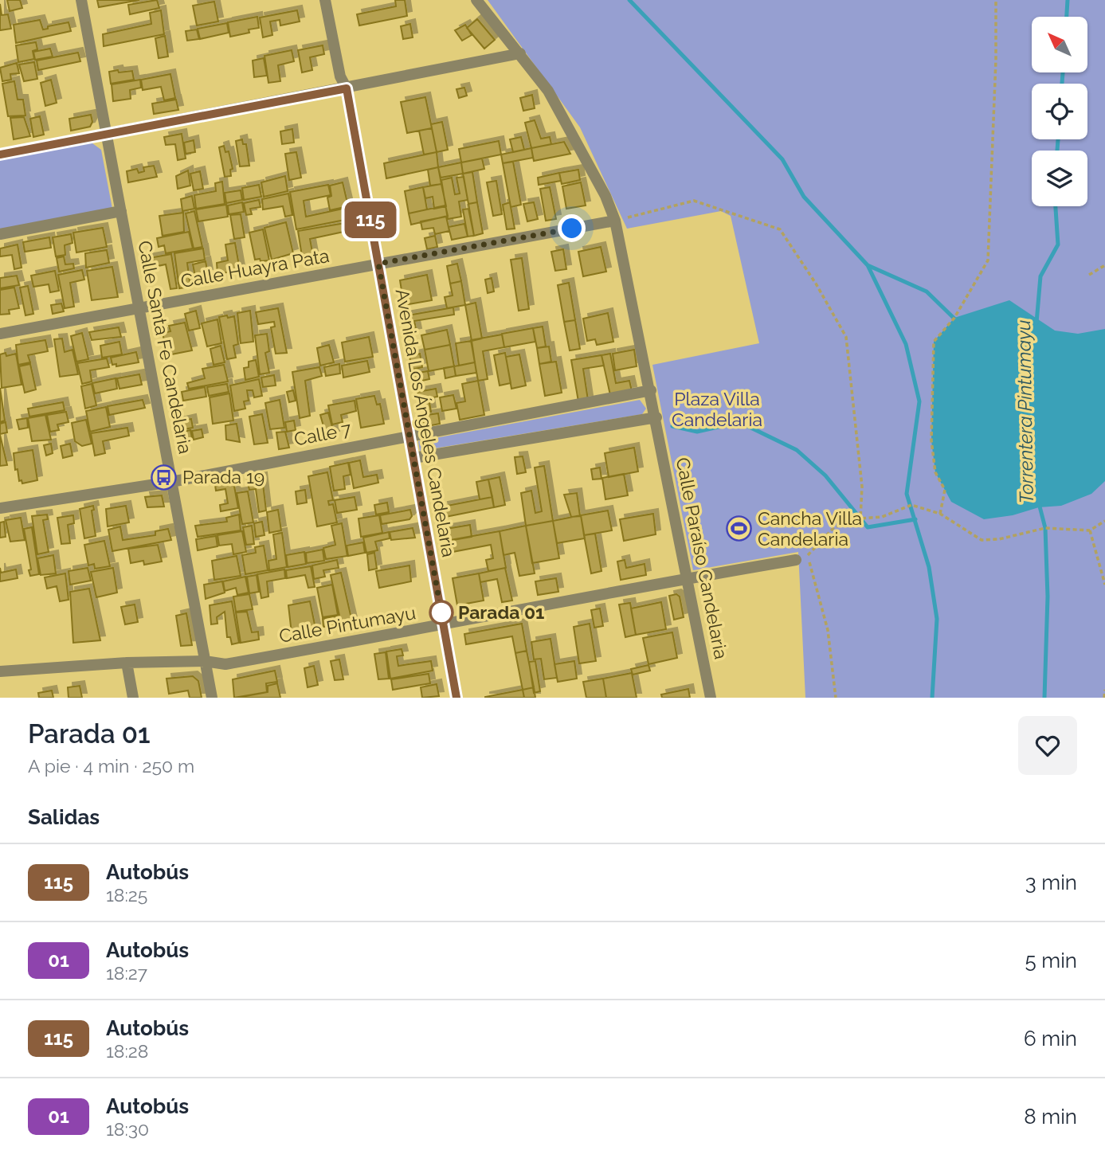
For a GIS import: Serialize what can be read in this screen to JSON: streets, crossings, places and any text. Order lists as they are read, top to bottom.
{
  "streets": {
    "street": [
      "Calle Huayra Pata",
      "Calle Santa Fe Candelaria",
      "Avenida Los Ángeles Candelaria",
      "Calle 7",
      "Calle Paraíso Candelaria",
      "Calle Pintumayu"
    ]
  },
  "crossings": [
    ["Calle Huayra Pata", "Calle Santa Fe Candelaria"],
    ["Calle Huayra Pata", "Avenida Los Ángeles Candelaria"],
    ["Calle Huayra Pata", "Calle Paraíso Candelaria"],
    ["Calle Santa Fe Candelaria", "Calle 7"],
    ["Calle Santa Fe Candelaria", "Calle Pintumayu"],
    ["Avenida Los Ángeles Candelaria", "Calle 7"],
    ["Avenida Los Ángeles Candelaria", "Calle Pintumayu"],
    ["Calle 7", "Calle Paraíso Candelaria"],
    ["Calle Paraíso Candelaria", "Calle Pintumayu"]
  ],
  "water": ["Torrentera Pintumayu"],
  "parks": ["Plaza Villa Candelaria"],
  "places": {
    "bus stop": ["Parada 19"],
    "sports": ["Cancha Villa Candelaria"],
    "other": ["Parada 01"]
  },
  "lines": ["bus line 115"],
  "north": "top left",
  "page": {
    "on_map": "115",
    "heading": [
      ["Parada 01", "A pie · 4 min · 250 m"],
      "Salidas"
    ],
    "list": [
      {
        "mark": "115",
        "name": "Autobús",
        "note": "18:25",
        "value": "3 min"
      },
      {
        "mark": "01",
        "name": "Autobús",
        "note": "18:27",
        "value": "5 min"
      },
      {
        "mark": "115",
        "name": "Autobús",
        "note": "18:28",
        "value": "6 min"
      },
      {
        "mark": "01",
        "name": "Autobús",
        "note": "18:30",
        "value": "8 min"
      }
    ]
  }
}
